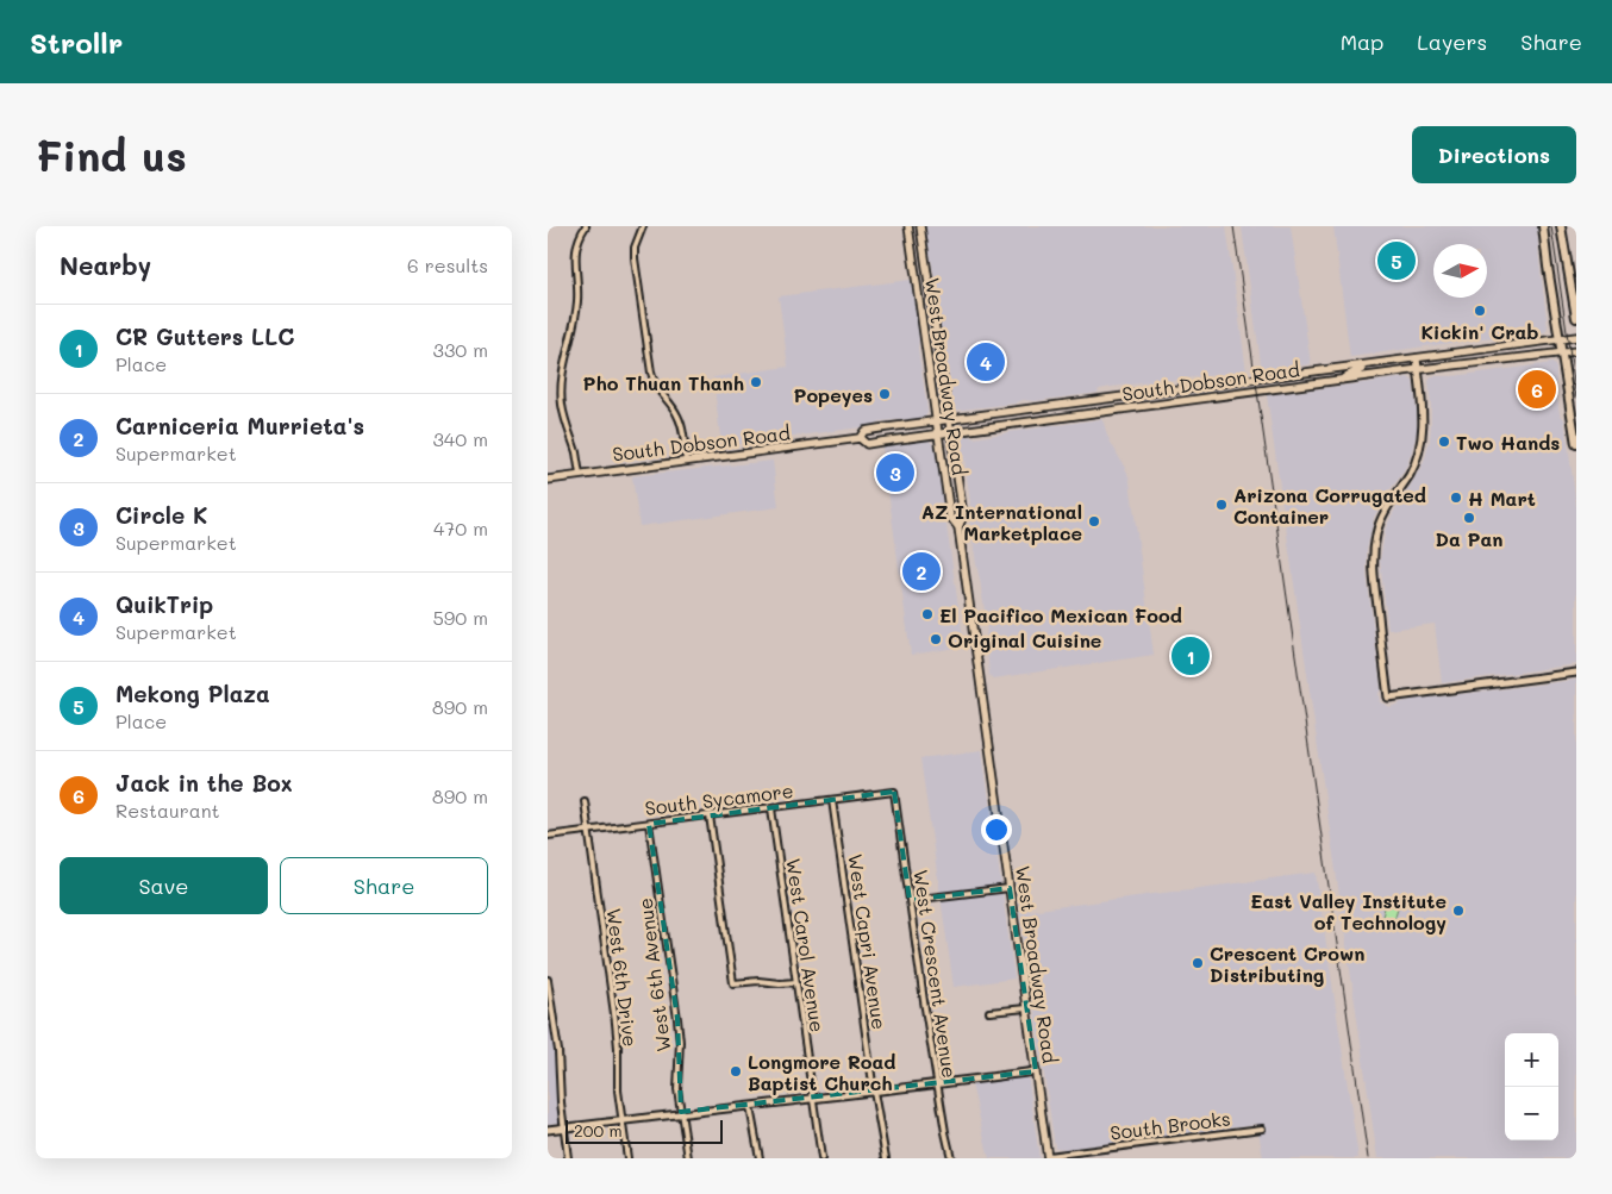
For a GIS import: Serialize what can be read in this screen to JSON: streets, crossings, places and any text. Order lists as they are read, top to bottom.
{
  "streets": {
    "main road": ["West Broadway Road", "South Dobson Road"],
    "street": [
      "South Sycamore",
      "West Capri Avenue",
      "West Carol Avenue",
      "West Crescent Avenue",
      "West 6th Avenue",
      "West 6th Drive",
      "South Brooks"
    ]
  },
  "crossings": [
    ["West Broadway Road", "South Dobson Road"],
    ["West Broadway Road", "South Brooks"],
    ["South Sycamore", "West Capri Avenue"],
    ["South Sycamore", "West Carol Avenue"],
    ["South Sycamore", "West Crescent Avenue"],
    ["South Sycamore", "West 6th Avenue"],
    ["South Sycamore", "West 6th Drive"]
  ],
  "places": [
    "Kickin' Crab",
    "Pho Thuan Thanh",
    "Popeyes",
    "Two Hands",
    "H Mart",
    "Arizona Corrugated Container",
    "Da Pan",
    "AZ International Marketplace",
    "El Pacifico Mexican Food",
    "Original Cuisine",
    "East Valley Institute of Technology",
    "Crescent Crown Distributing",
    "Longmore Road Baptist Church"
  ],
  "scale_bar": "200 m",
  "north": "right",
  "page": {
    "header": "Strollr",
    "nav": ["Map", "Layers", "Share"],
    "buttons": [
      "Directions",
      ["Save", "Share"]
    ],
    "title": "Find us",
    "heading": ["Nearby", "6 results"],
    "pins": [
      "5",
      "4",
      "6",
      "3",
      "2",
      "1"
    ],
    "list": [
      {
        "mark": "1",
        "name": "CR Gutters LLC",
        "note": "Place",
        "value": "330 m"
      },
      {
        "mark": "2",
        "name": "Carniceria Murrieta's",
        "note": "Supermarket",
        "value": "340 m"
      },
      {
        "mark": "3",
        "name": "Circle K",
        "note": "Supermarket",
        "value": "470 m"
      },
      {
        "mark": "4",
        "name": "QuikTrip",
        "note": "Supermarket",
        "value": "590 m"
      },
      {
        "mark": "5",
        "name": "Mekong Plaza",
        "note": "Place",
        "value": "890 m"
      },
      {
        "mark": "6",
        "name": "Jack in the Box",
        "note": "Restaurant",
        "value": "890 m"
      }
    ],
    "map_buttons": ["+", "−"],
    "scale": "200 m"
  }
}
